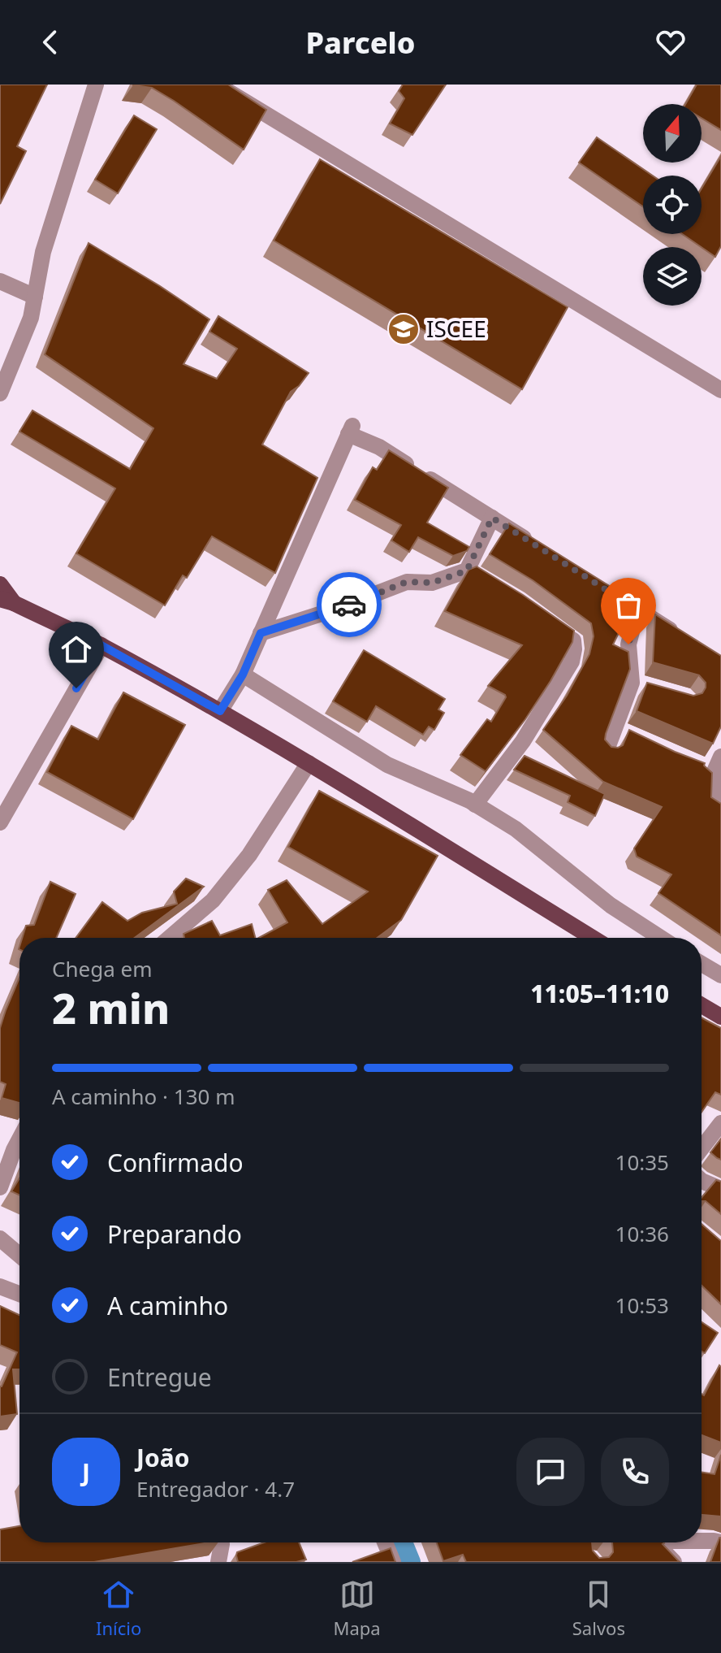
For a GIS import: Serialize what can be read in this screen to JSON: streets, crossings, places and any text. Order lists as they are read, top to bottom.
{
  "places": {
    "school or university": ["ISCEE"]
  },
  "north": "top",
  "page": {
    "header": "Parcelo",
    "heading": ["2 min", "Chega em", "11:05–11:10"],
    "panel": ["João", "Entregador · 4.7"],
    "bar": "A caminho · 130 m",
    "list": [
      ["Confirmado", "10:35"],
      ["Preparando", "10:36"],
      ["A caminho", "10:53"],
      "Entregue"
    ],
    "round": "J",
    "tabs": ["Início", "Mapa", "Salvos"]
  }
}
